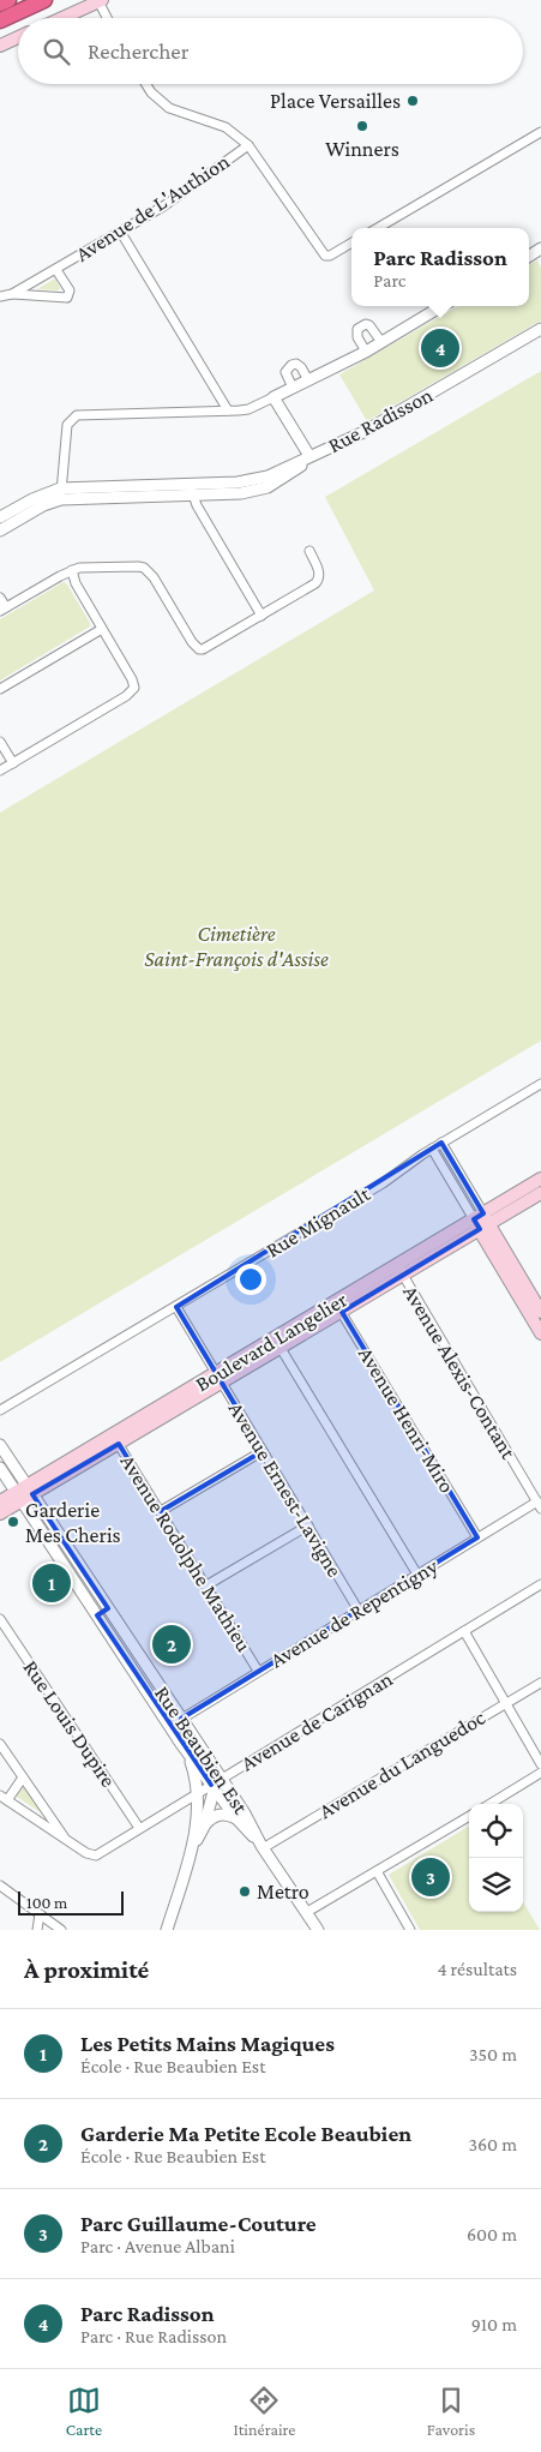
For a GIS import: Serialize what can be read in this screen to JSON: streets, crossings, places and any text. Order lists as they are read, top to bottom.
{
  "streets": {
    "main road": ["Boulevard Langelier"],
    "street": [
      "Avenue de L'Authion",
      "Rue Radisson",
      "Rue Mignault",
      "Avenue Alexis-Contant",
      "Avenue Henri-Miro",
      "Avenue Ernest-Lavigne",
      "Avenue Rodolphe Mathieu",
      "Avenue de Repentigny",
      "Avenue de Carignan",
      "Rue Louis Dupire",
      "Rue Beaubien Est",
      "Avenue du Languedoc"
    ]
  },
  "crossings": [
    ["Rue Mignault", "Avenue Ernest-Lavigne"],
    ["Boulevard Langelier", "Avenue Alexis-Contant"],
    ["Boulevard Langelier", "Avenue Henri-Miro"],
    ["Boulevard Langelier", "Avenue Ernest-Lavigne"],
    ["Boulevard Langelier", "Avenue Rodolphe Mathieu"],
    ["Boulevard Langelier", "Rue Beaubien Est"],
    ["Avenue Alexis-Contant", "Avenue de Repentigny"],
    ["Avenue Henri-Miro", "Avenue de Repentigny"],
    ["Avenue Ernest-Lavigne", "Avenue de Repentigny"],
    ["Avenue Rodolphe Mathieu", "Avenue de Repentigny"],
    ["Avenue de Repentigny", "Rue Beaubien Est"],
    ["Avenue de Carignan", "Rue Louis Dupire"],
    ["Avenue de Carignan", "Rue Beaubien Est"],
    ["Rue Beaubien Est", "Avenue du Languedoc"]
  ],
  "parks": ["Cimetière Saint-François d'Assise"],
  "places": [
    "Place Versailles",
    "Winners",
    "Garderie Mes Cheris",
    "Metro"
  ],
  "scale_bar": "100 m",
  "page": {
    "search": "Rechercher",
    "popup": ["Parc Radisson", "Parc"],
    "pins": [
      "4",
      "1",
      "2",
      "3"
    ],
    "scale": "100 m",
    "heading": ["À proximité", "4 résultats"],
    "list": [
      {
        "mark": "1",
        "name": "Les Petits Mains Magiques",
        "note": "École · Rue Beaubien Est",
        "value": "350 m"
      },
      {
        "mark": "2",
        "name": "Garderie Ma Petite Ecole Beaubien",
        "note": "École · Rue Beaubien Est",
        "value": "360 m"
      },
      {
        "mark": "3",
        "name": "Parc Guillaume-Couture",
        "note": "Parc · Avenue Albani",
        "value": "600 m"
      },
      {
        "mark": "4",
        "name": "Parc Radisson",
        "note": "Parc · Rue Radisson",
        "value": "910 m"
      }
    ],
    "nav": ["Carte", "Itinéraire", "Favoris"]
  }
}
